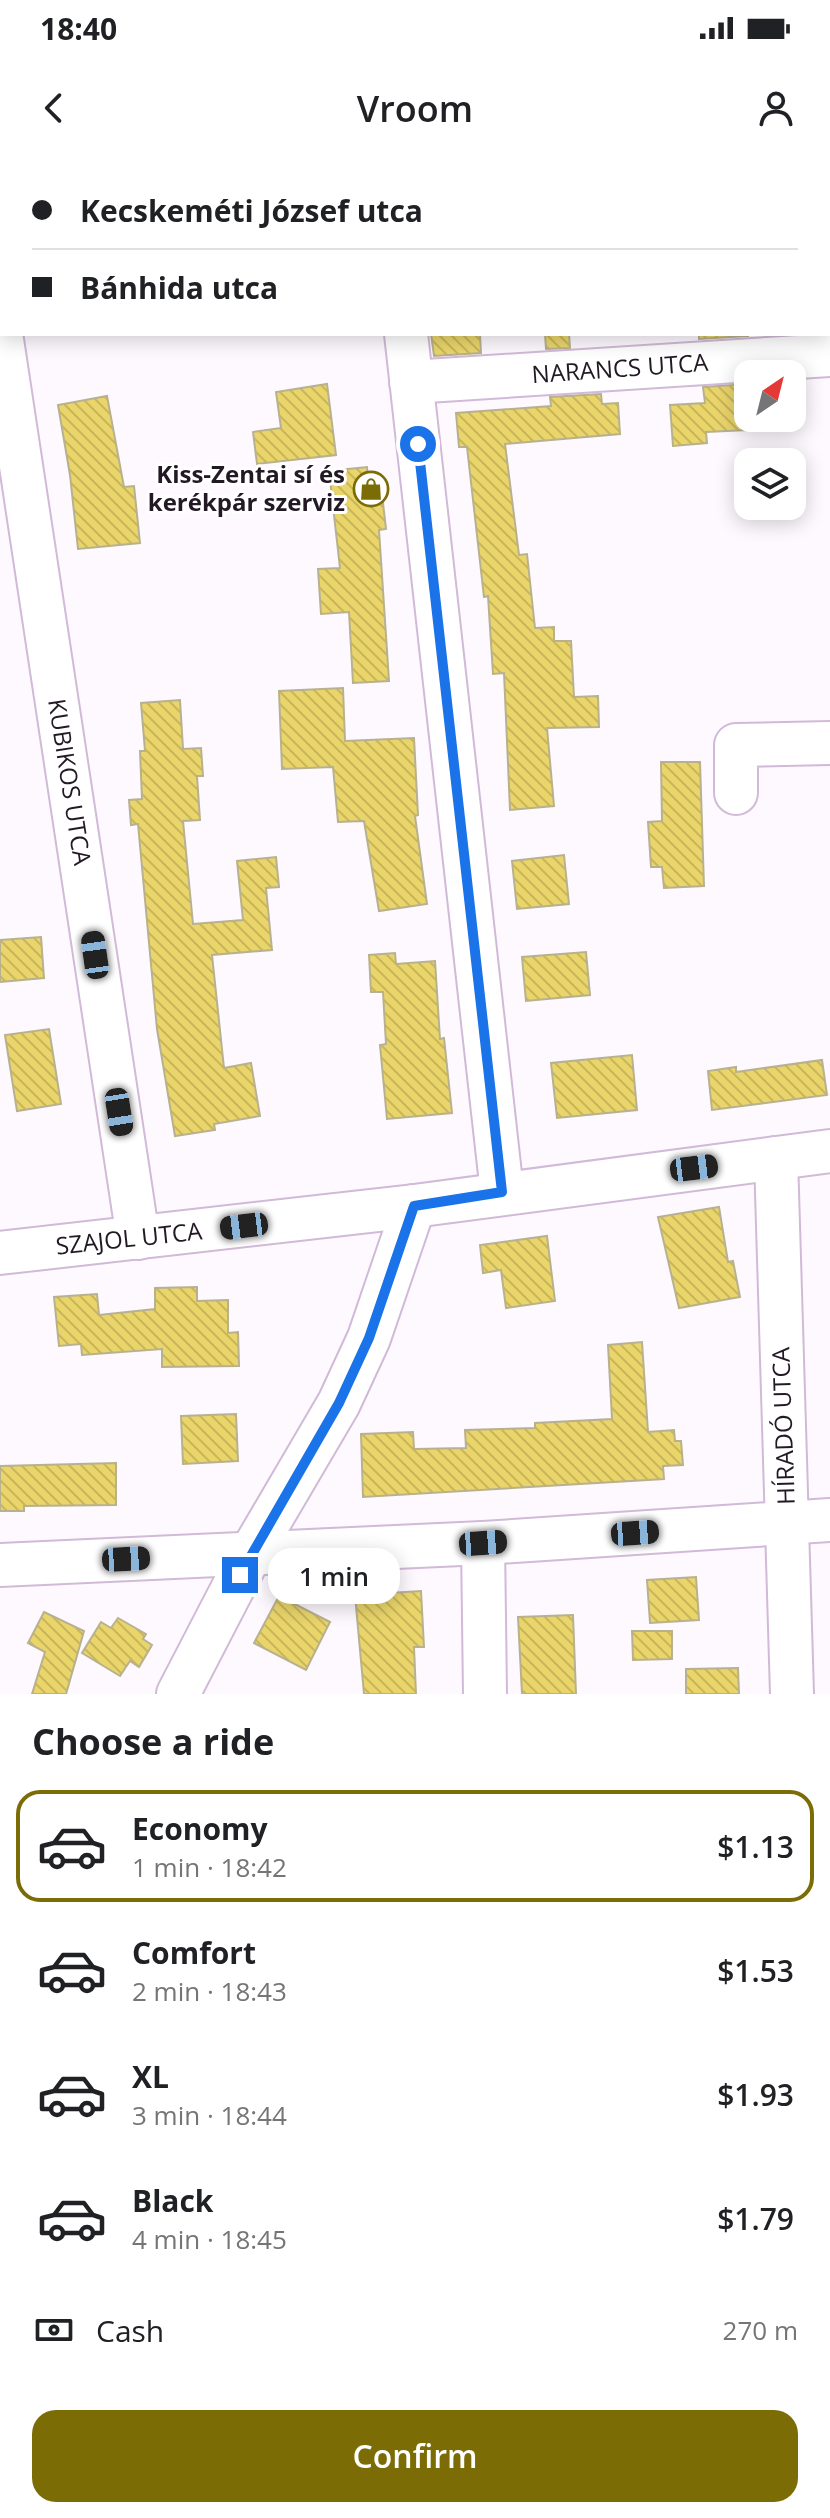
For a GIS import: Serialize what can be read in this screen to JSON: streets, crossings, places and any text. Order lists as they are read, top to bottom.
{
  "streets": {
    "street": [
      "NARANCS UTCA",
      "KUBIKOS UTCA",
      "SZAJOL UTCA",
      "HÍRADÓ UTCA"
    ]
  },
  "crossings": [
    ["KUBIKOS UTCA", "SZAJOL UTCA"],
    ["SZAJOL UTCA", "HÍRADÓ UTCA"]
  ],
  "places": {
    "shop": ["Kiss-Zentai sí és kerékpár szerviz"]
  },
  "north": "top right",
  "page": {
    "status": "18:40",
    "header": "Vroom",
    "banner": ["Kecskeméti József utca", "Bánhida utca"],
    "bubble": "1 min",
    "heading": "Choose a ride",
    "list": [
      {
        "name": "Economy",
        "note": "1 min · 18:42",
        "value": "$1.13"
      },
      {
        "name": "Comfort",
        "note": "2 min · 18:43",
        "value": "$1.53"
      },
      {
        "name": "XL",
        "note": "3 min · 18:44",
        "value": "$1.93"
      },
      {
        "name": "Black",
        "note": "4 min · 18:45",
        "value": "$1.79"
      }
    ],
    "pay": ["Cash", "270 m"],
    "buttons": "Confirm"
  }
}
